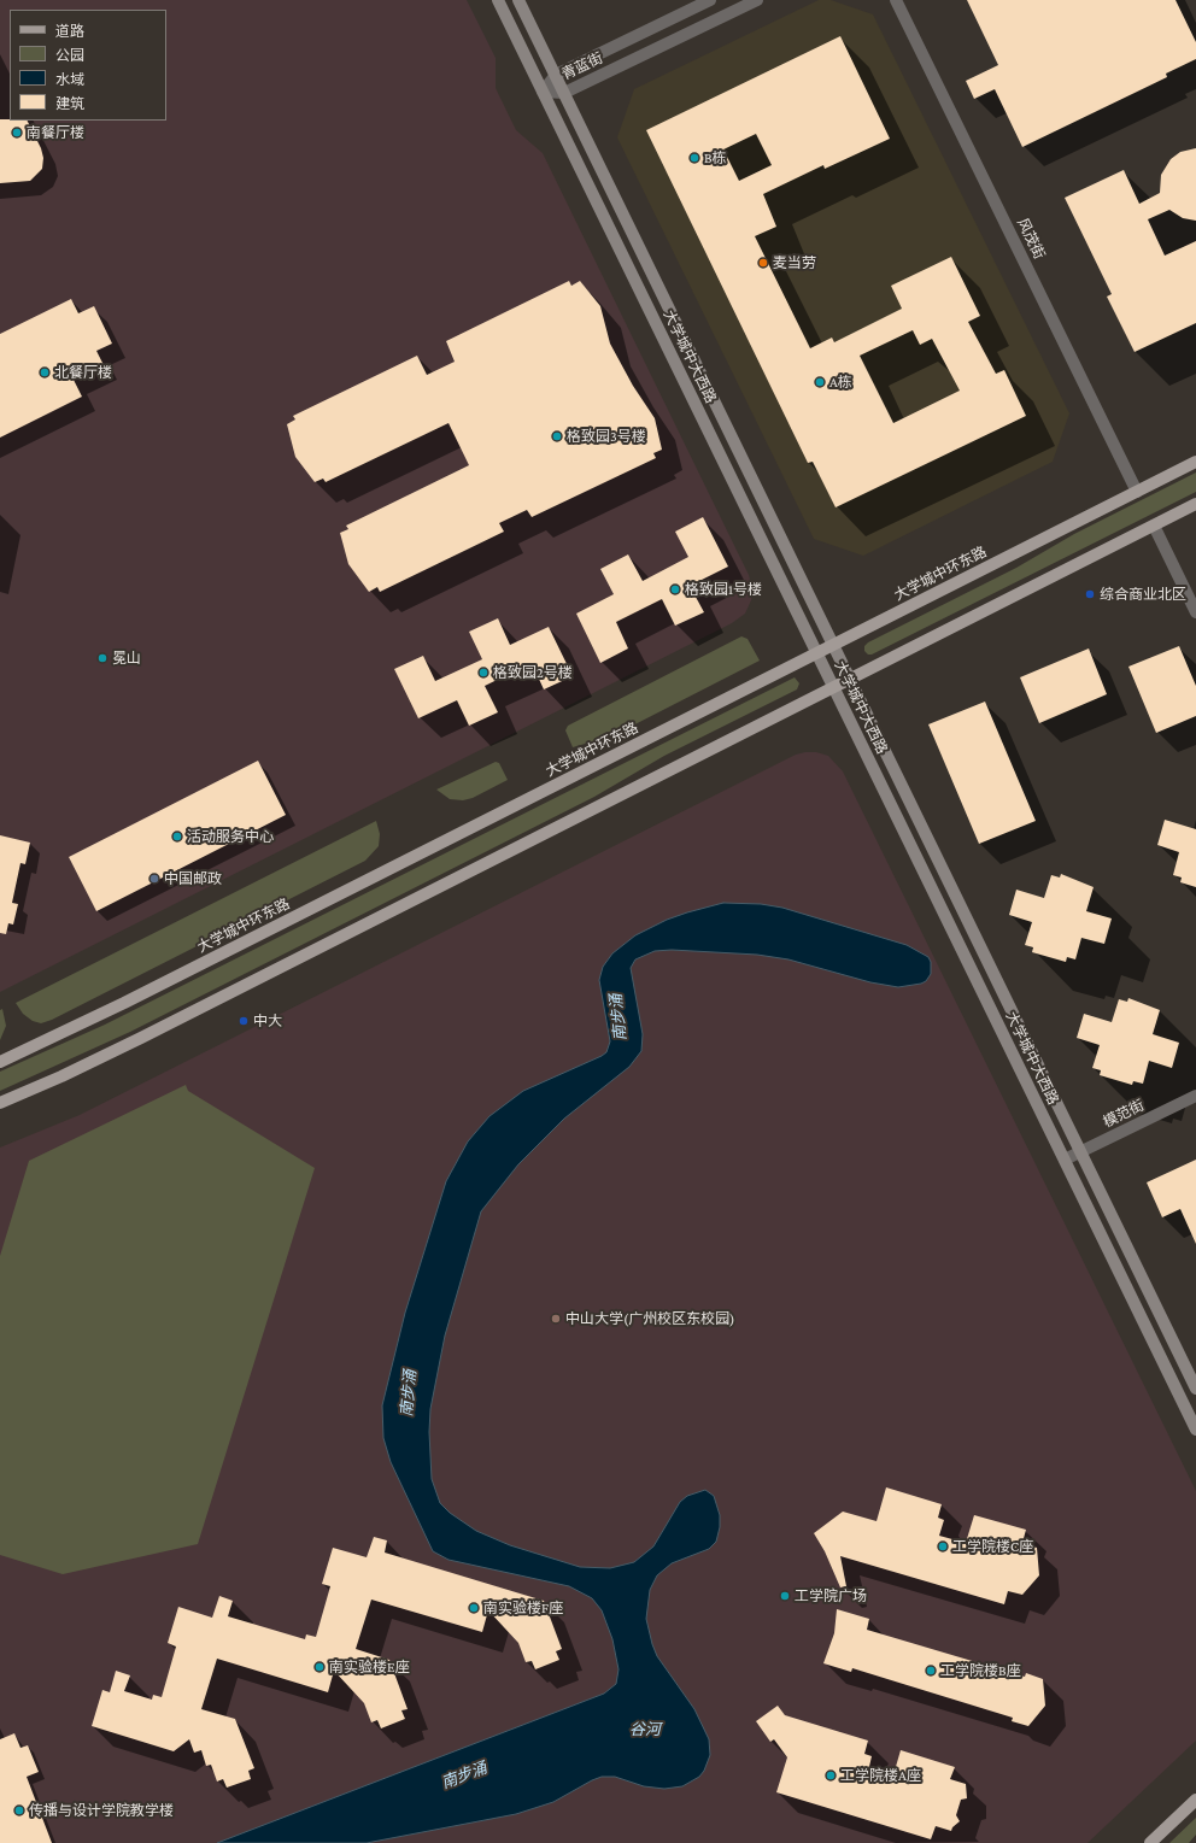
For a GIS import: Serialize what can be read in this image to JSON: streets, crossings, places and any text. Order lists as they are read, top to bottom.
{
  "streets": {
    "main road": ["大学城中大西路", "大学城中环东路"],
    "street": ["青蓝街", "风茂街", "模范街"]
  },
  "crossings": [
    ["青蓝街", "大学城中大西路"],
    ["风茂街", "大学城中环东路"],
    ["大学城中大西路", "大学城中环东路"],
    ["大学城中大西路", "模范街"]
  ],
  "water": ["南步涌", "谷河"],
  "places": [
    "南餐厅楼",
    "B栋",
    "麦当劳",
    "北餐厅楼",
    "A栋",
    "格致园3号楼",
    "格致园1号楼",
    "综合商业北区",
    "冕山",
    "格致园2号楼",
    "活动服务中心",
    "中国邮政",
    "中大",
    "中山大学(广州校区东校园)",
    "工学院楼C座",
    "工学院广场",
    "南实验楼F座",
    "南实验楼E座",
    "工学院楼B座",
    "工学院楼A座",
    "传播与设计学院教学楼"
  ],
  "legend": [
    "道路",
    "公园",
    "水域",
    "建筑"
  ]
}
